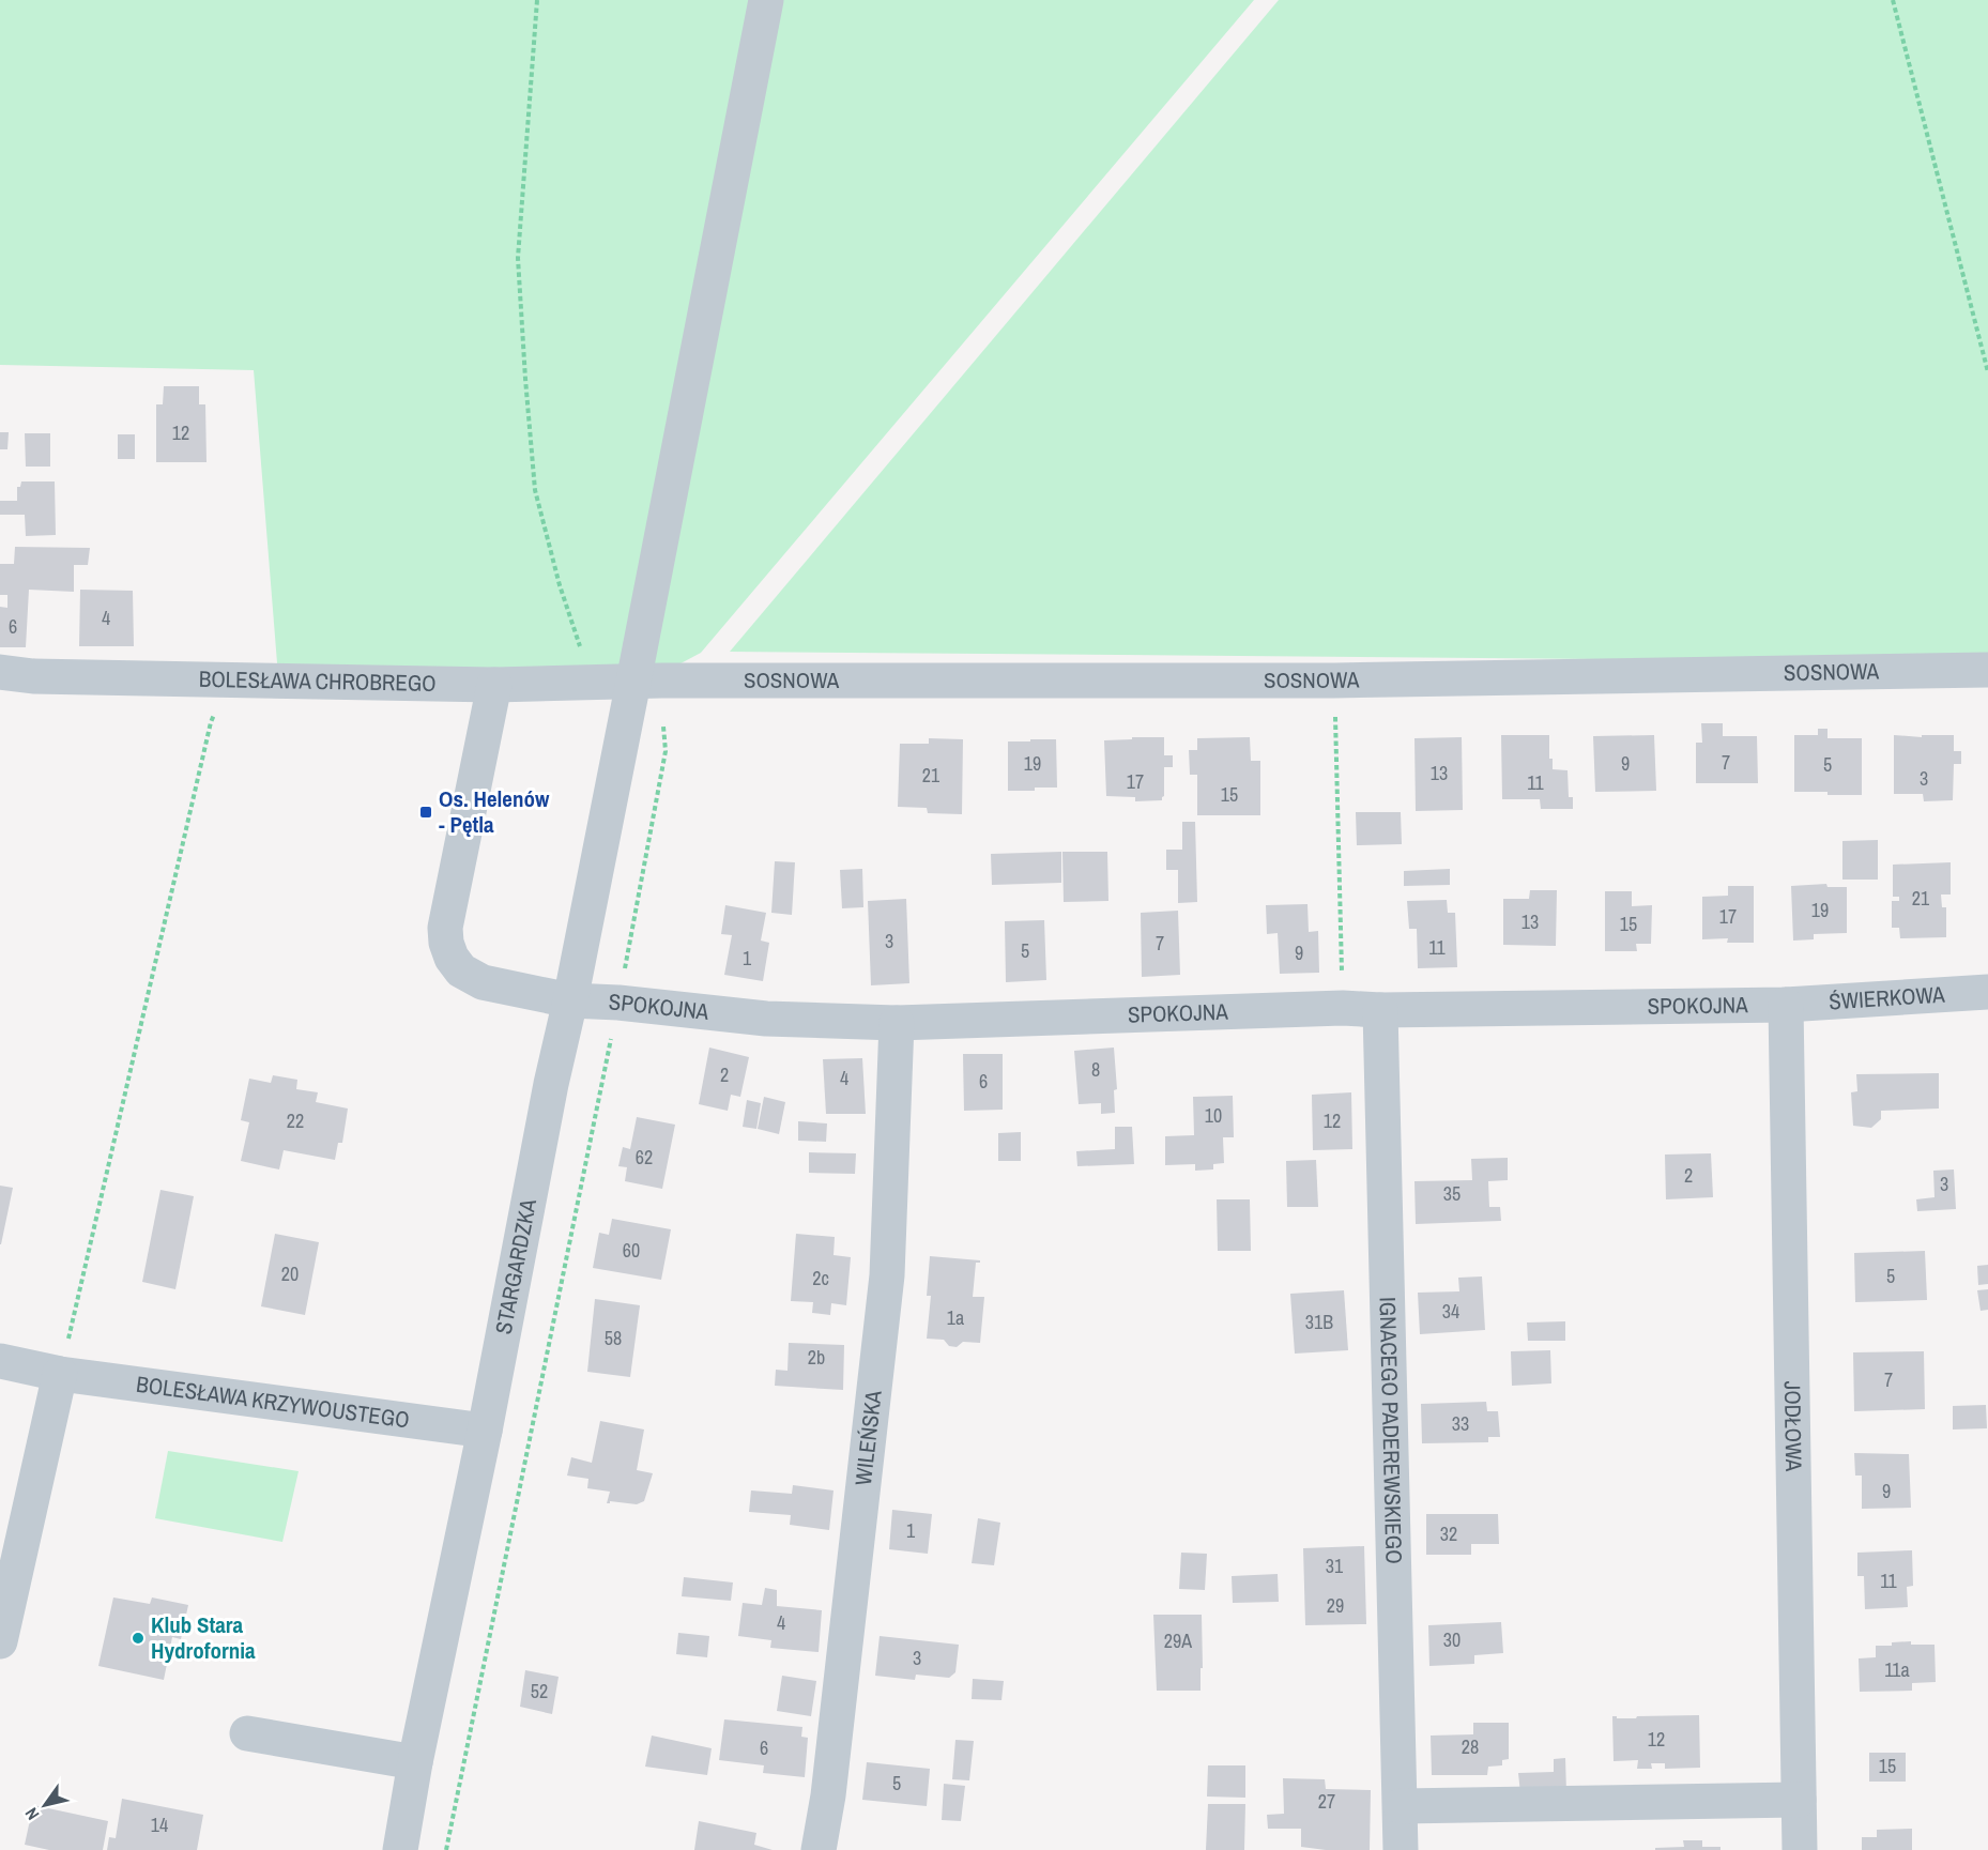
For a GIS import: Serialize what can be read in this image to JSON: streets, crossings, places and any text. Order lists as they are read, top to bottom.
{
  "streets": {
    "street": [
      "SOSNOWA",
      "BOLESŁAWA CHROBREGO",
      "ŚWIERKOWA",
      "SPOKOJNA",
      "STARGARDZKA",
      "BOLESŁAWA KRZYWOUSTEGO",
      "JODŁOWA",
      "IGNACEGO PADEREWSKIEGO",
      "WILEŃSKA"
    ]
  },
  "crossings": [
    ["SOSNOWA", "BOLESŁAWA CHROBREGO"],
    ["SOSNOWA", "STARGARDZKA"],
    ["BOLESŁAWA CHROBREGO", "SPOKOJNA"],
    ["BOLESŁAWA CHROBREGO", "STARGARDZKA"],
    ["ŚWIERKOWA", "SPOKOJNA"],
    ["ŚWIERKOWA", "JODŁOWA"],
    ["SPOKOJNA", "STARGARDZKA"],
    ["SPOKOJNA", "JODŁOWA"],
    ["SPOKOJNA", "IGNACEGO PADEREWSKIEGO"],
    ["SPOKOJNA", "WILEŃSKA"],
    ["STARGARDZKA", "BOLESŁAWA KRZYWOUSTEGO"]
  ],
  "places": {
    "transit": ["Os. Helenów - Pętla"],
    "other": ["Klub Stara Hydrofornia"]
  },
  "house_numbers": [
    "12",
    "4",
    "6",
    "7",
    "19",
    "9",
    "5",
    "13",
    "21",
    "3",
    "17",
    "11",
    "15",
    "21",
    "19",
    "17",
    "13",
    "15",
    "3",
    "7",
    "11",
    "5",
    "9",
    "1",
    "8",
    "2",
    "4",
    "6",
    "10",
    "22",
    "12",
    "62",
    "2",
    "3",
    "35",
    "60",
    "20",
    "5",
    "2c",
    "34",
    "1a",
    "31B",
    "58",
    "2b",
    "7",
    "33",
    "9",
    "1",
    "32",
    "31",
    "11",
    "29",
    "4",
    "30",
    "29A",
    "3",
    "11a",
    "52",
    "12",
    "28",
    "6",
    "15",
    "5",
    "27",
    "14"
  ],
  "north": "bottom left"
}
